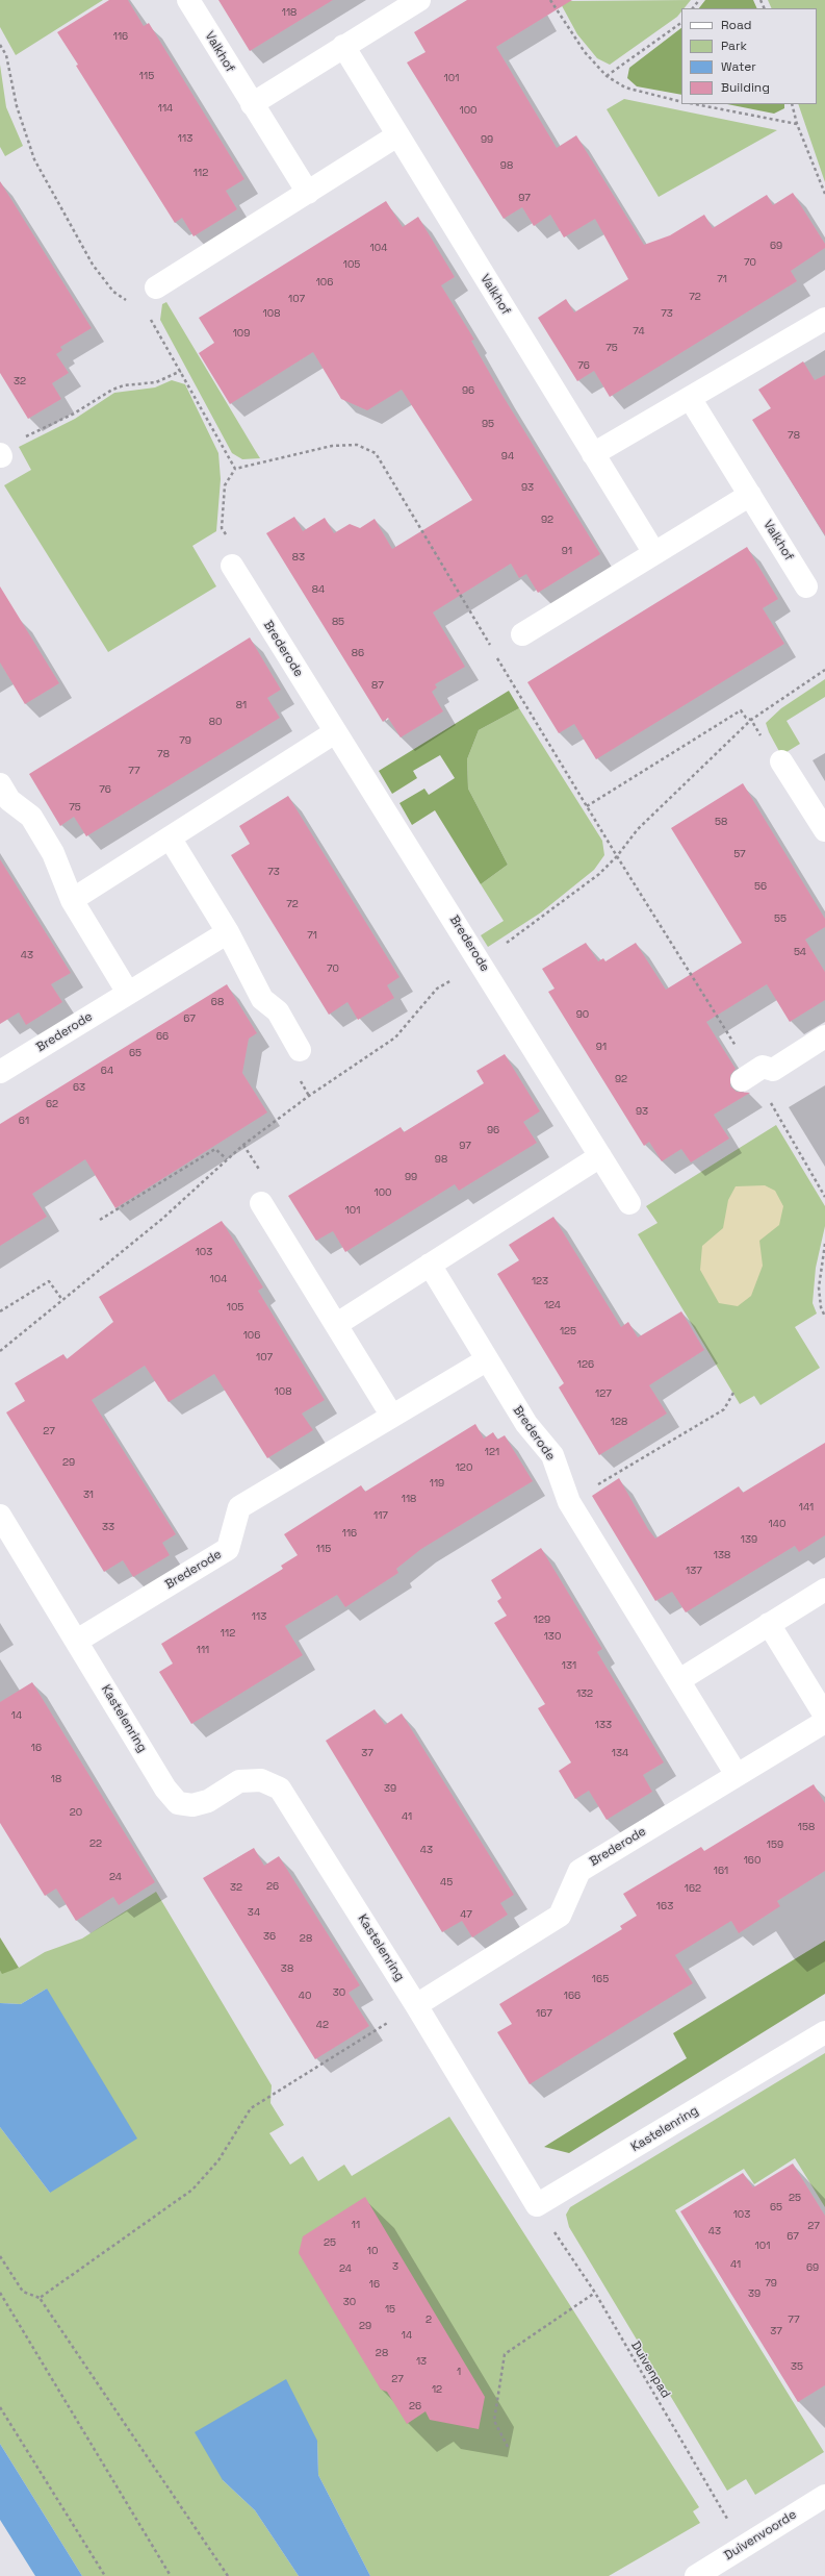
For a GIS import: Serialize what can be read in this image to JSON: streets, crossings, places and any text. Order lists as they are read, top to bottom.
{
  "streets": {
    "street": [
      "Valkhof",
      "Brederode",
      "Kastelenring",
      "Duivenvoorde"
    ],
    "path": ["Duivenpad"]
  },
  "crossings": [
    ["Brederode", "Kastelenring"],
    ["Kastelenring", "Duivenpad"],
    ["Duivenpad", "Duivenvoorde"]
  ],
  "house_numbers": [
    "118",
    "116",
    "115",
    "101",
    "114",
    "100",
    "113",
    "99",
    "98",
    "112",
    "97",
    "69",
    "104",
    "70",
    "105",
    "71",
    "106",
    "72",
    "107",
    "108",
    "73",
    "74",
    "109",
    "75",
    "76",
    "32",
    "96",
    "95",
    "78",
    "94",
    "93",
    "92",
    "91",
    "83",
    "84",
    "85",
    "86",
    "87",
    "81",
    "80",
    "79",
    "78",
    "77",
    "76",
    "75",
    "58",
    "57",
    "73",
    "56",
    "72",
    "55",
    "71",
    "54",
    "43",
    "70",
    "68",
    "90",
    "67",
    "66",
    "91",
    "65",
    "64",
    "92",
    "63",
    "62",
    "93",
    "61",
    "96",
    "97",
    "98",
    "99",
    "100",
    "101",
    "103",
    "104",
    "123",
    "124",
    "105",
    "125",
    "106",
    "107",
    "126",
    "108",
    "127",
    "128",
    "27",
    "121",
    "29",
    "120",
    "119",
    "31",
    "118",
    "141",
    "117",
    "140",
    "33",
    "116",
    "139",
    "115",
    "138",
    "137",
    "113",
    "129",
    "112",
    "130",
    "111",
    "131",
    "132",
    "14",
    "133",
    "16",
    "37",
    "134",
    "18",
    "39",
    "20",
    "41",
    "158",
    "22",
    "159",
    "43",
    "160",
    "161",
    "24",
    "45",
    "26",
    "32",
    "162",
    "163",
    "34",
    "47",
    "36",
    "28",
    "38",
    "165",
    "30",
    "40",
    "166",
    "167",
    "42",
    "25",
    "65",
    "103",
    "11",
    "27",
    "43",
    "67",
    "25",
    "101",
    "10",
    "41",
    "3",
    "69",
    "24",
    "79",
    "16",
    "39",
    "30",
    "15",
    "2",
    "77",
    "29",
    "37",
    "14",
    "28",
    "13",
    "35",
    "1",
    "27",
    "12",
    "26"
  ],
  "legend": [
    "Road",
    "Park",
    "Water",
    "Building"
  ]
}
